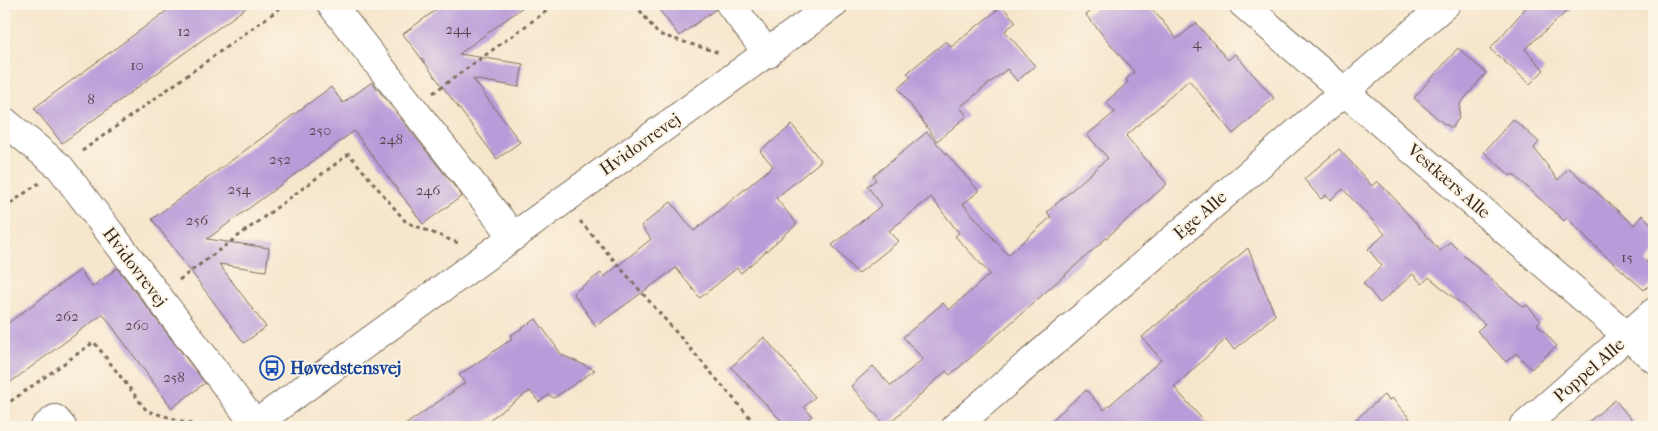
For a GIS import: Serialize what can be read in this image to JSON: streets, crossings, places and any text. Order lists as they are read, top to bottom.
{
  "streets": {
    "street": [
      "Hvidovrevej",
      "Vestkærs Alle",
      "Ege Alle",
      "Poppel Alle"
    ]
  },
  "crossings": [
    ["Vestkærs Alle", "Ege Alle"],
    ["Vestkærs Alle", "Poppel Alle"]
  ],
  "places": {
    "bus stop": ["Høvedstensvej"]
  },
  "house_numbers": [
    "244",
    "12",
    "4",
    "10",
    "8",
    "250",
    "248",
    "252",
    "254",
    "246",
    "256",
    "15",
    "262",
    "260",
    "258"
  ]
}
